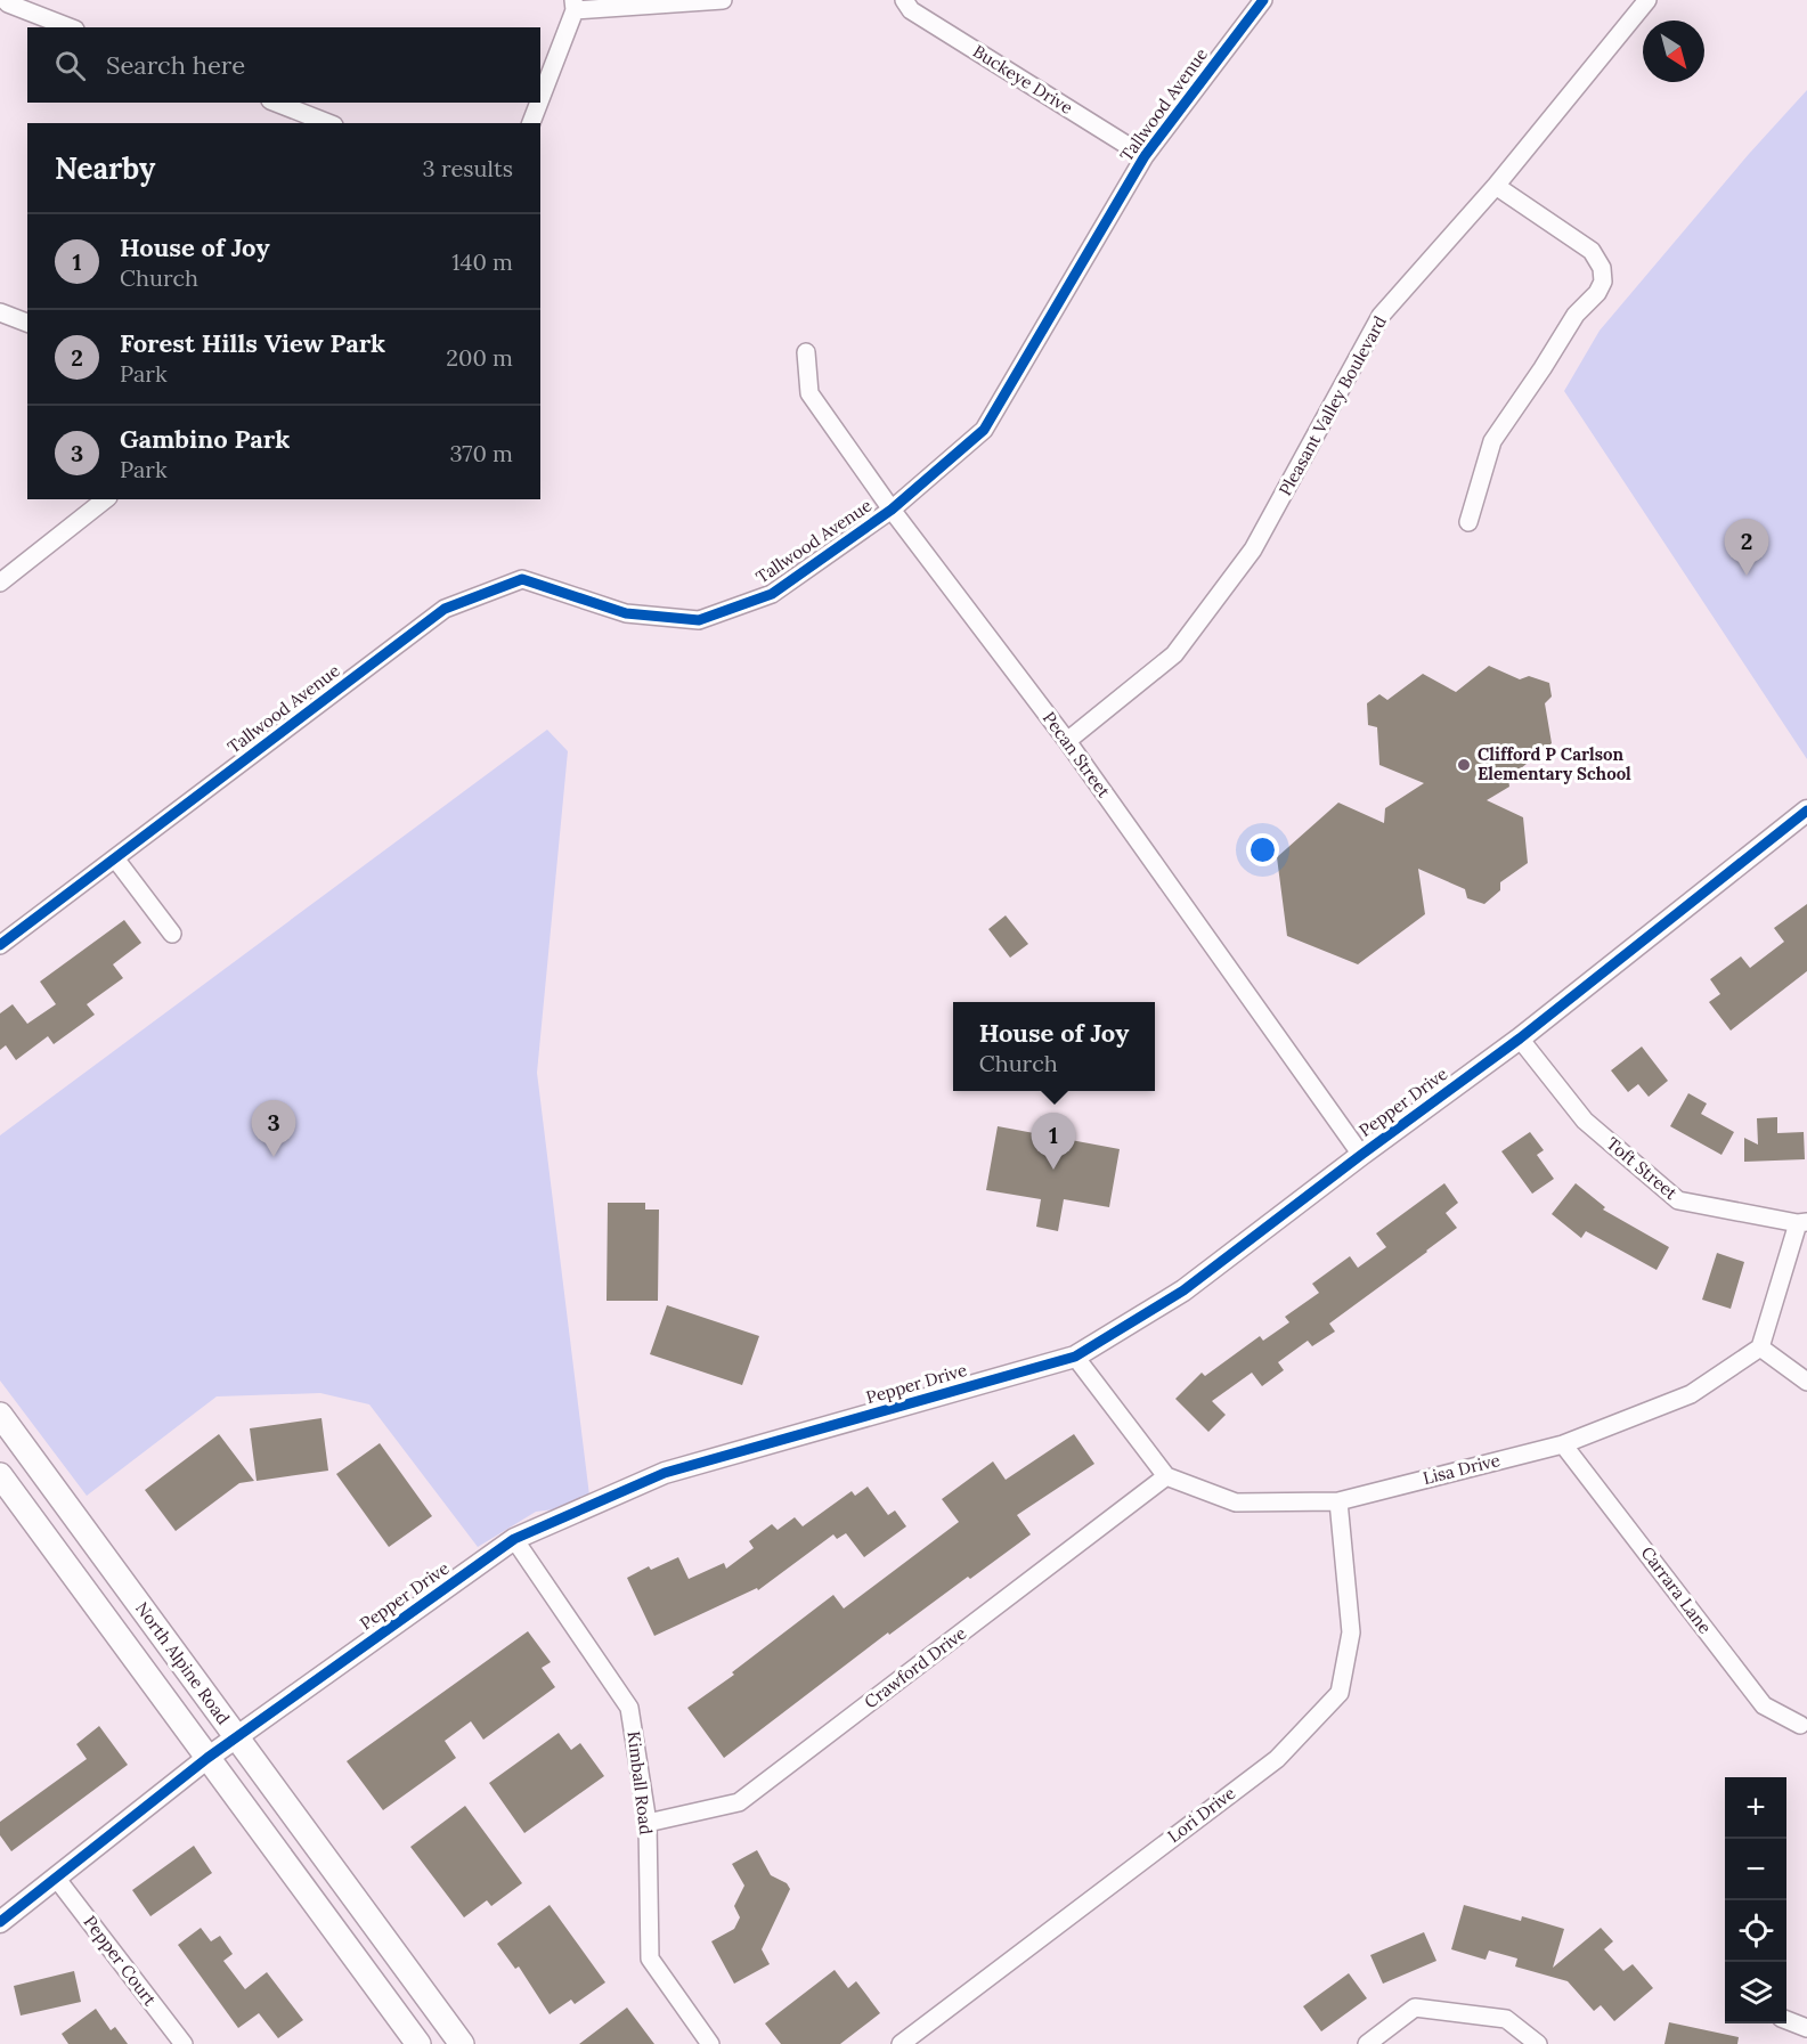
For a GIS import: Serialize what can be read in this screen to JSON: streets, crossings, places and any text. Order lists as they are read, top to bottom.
{
  "streets": {
    "main road": ["North Alpine Road"],
    "street": [
      "Buckeye Drive",
      "Tallwood Avenue",
      "Pleasant Valley Boulevard",
      "Pecan Street",
      "Pepper Drive",
      "Toft Street",
      "Lisa Drive",
      "Carrara Lane",
      "Crawford Drive",
      "Kimball Road",
      "Lori Drive",
      "Pepper Court"
    ]
  },
  "crossings": [
    ["Buckeye Drive", "Tallwood Avenue"],
    ["Tallwood Avenue", "Pecan Street"],
    ["Pleasant Valley Boulevard", "Pecan Street"],
    ["Pecan Street", "Pepper Drive"],
    ["Pepper Drive", "Toft Street"],
    ["Pepper Drive", "North Alpine Road"],
    ["Pepper Drive", "Kimball Road"],
    ["Pepper Drive", "Pepper Court"],
    ["Lisa Drive", "Carrara Lane"],
    ["Lisa Drive", "Crawford Drive"],
    ["Lisa Drive", "Lori Drive"],
    ["Crawford Drive", "Kimball Road"]
  ],
  "places": ["Clifford P Carlson Elementary School"],
  "north": "bottom right",
  "page": {
    "search": "Search here",
    "heading": ["Nearby", "3 results"],
    "list": [
      {
        "mark": "1",
        "name": "House of Joy",
        "note": "Church",
        "value": "140 m"
      },
      {
        "mark": "2",
        "name": "Forest Hills View Park",
        "note": "Park",
        "value": "200 m"
      },
      {
        "mark": "3",
        "name": "Gambino Park",
        "note": "Park",
        "value": "370 m"
      }
    ],
    "pins": ["2", "3", "1"],
    "popup": ["House of Joy", "Church"],
    "map_buttons": ["+", "−"]
  }
}
